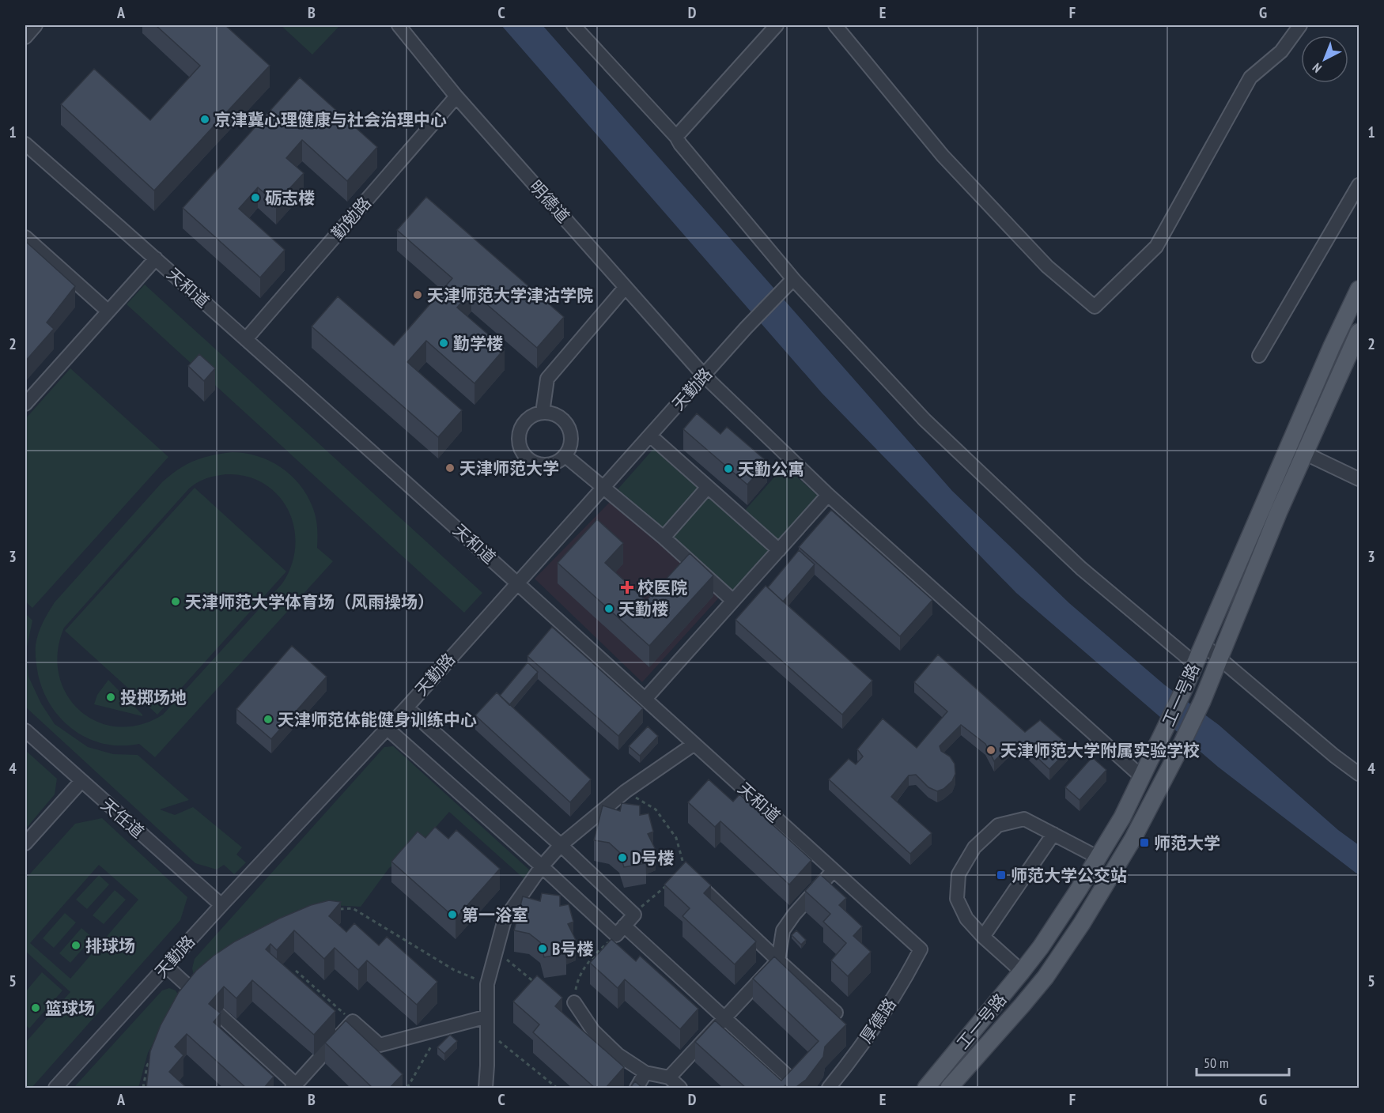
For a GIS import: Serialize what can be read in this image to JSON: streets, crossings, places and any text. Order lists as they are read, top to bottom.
{
  "streets": {
    "main road": ["工一号路"],
    "street": [
      "明德道",
      "勤勉路",
      "天和道",
      "天勤路",
      "天任道",
      "厚德路"
    ]
  },
  "crossings": [
    ["明德道", "勤勉路"],
    ["明德道", "天勤路"],
    ["明德道", "工一号路"],
    ["勤勉路", "天和道"],
    ["天和道", "天勤路"],
    ["天和道", "厚德路"],
    ["天勤路", "天任道"]
  ],
  "places": {
    "other": [
      "京津冀心理健康与社会治理中心",
      "砺志楼",
      "天津师范大学津沽学院",
      "勤学楼",
      "天津师范大学",
      "天勤公寓",
      "天津师范大学体育场（风雨操场）",
      "天勤楼",
      "投掷场地",
      "天津师范体能健身训练中心",
      "天津师范大学附属实验学校",
      "D号楼",
      "第一浴室",
      "排球场",
      "B号楼",
      "篮球场"
    ],
    "health": ["校医院"],
    "transit": ["师范大学", "师范大学公交站"]
  },
  "scale_bar": "50 m",
  "north": "bottom left",
  "grid": {
    "columns": [
      "A",
      "B",
      "C",
      "D",
      "E",
      "F",
      "G"
    ],
    "rows": [
      "1",
      "2",
      "3",
      "4",
      "5"
    ]
  }
}
